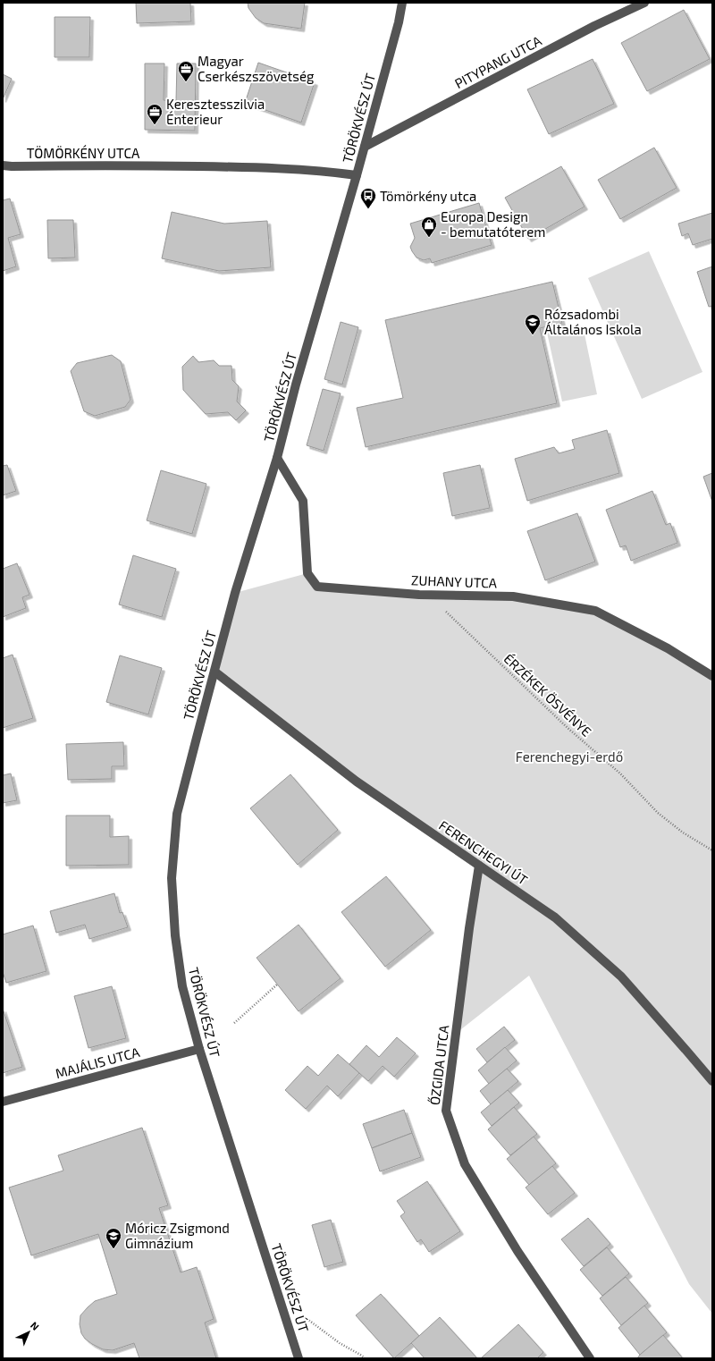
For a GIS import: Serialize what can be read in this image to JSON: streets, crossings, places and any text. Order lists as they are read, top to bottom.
{
  "streets": {
    "street": [
      "PITYPANG UTCA",
      "TÖRÖKVÉSZ ÚT",
      "TÖMÖRKÉNY UTCA",
      "ZUHANY UTCA",
      "FERENCHEGYI ÚT",
      "MAJÁLIS UTCA",
      "ŐZGIDA UTCA"
    ],
    "path": ["ÉRZÉKEK ÖSVÉNYE"]
  },
  "crossings": [
    ["PITYPANG UTCA", "TÖRÖKVÉSZ ÚT"],
    ["TÖRÖKVÉSZ ÚT", "TÖMÖRKÉNY UTCA"],
    ["TÖRÖKVÉSZ ÚT", "ZUHANY UTCA"],
    ["TÖRÖKVÉSZ ÚT", "FERENCHEGYI ÚT"],
    ["TÖRÖKVÉSZ ÚT", "MAJÁLIS UTCA"],
    ["FERENCHEGYI ÚT", "ŐZGIDA UTCA"]
  ],
  "parks": ["Ferenchegyi-erdő"],
  "places": {
    "office": ["Magyar Cserkészszövetség", "Keresztesszilvia Énterieur"],
    "bus stop": ["Tömörkény utca"],
    "shop": ["Europa Design - bemutatóterem"],
    "school or university": ["Rózsadombi Általános Iskola", "Móricz Zsigmond Gimnázium"]
  },
  "north": "top right"
}
